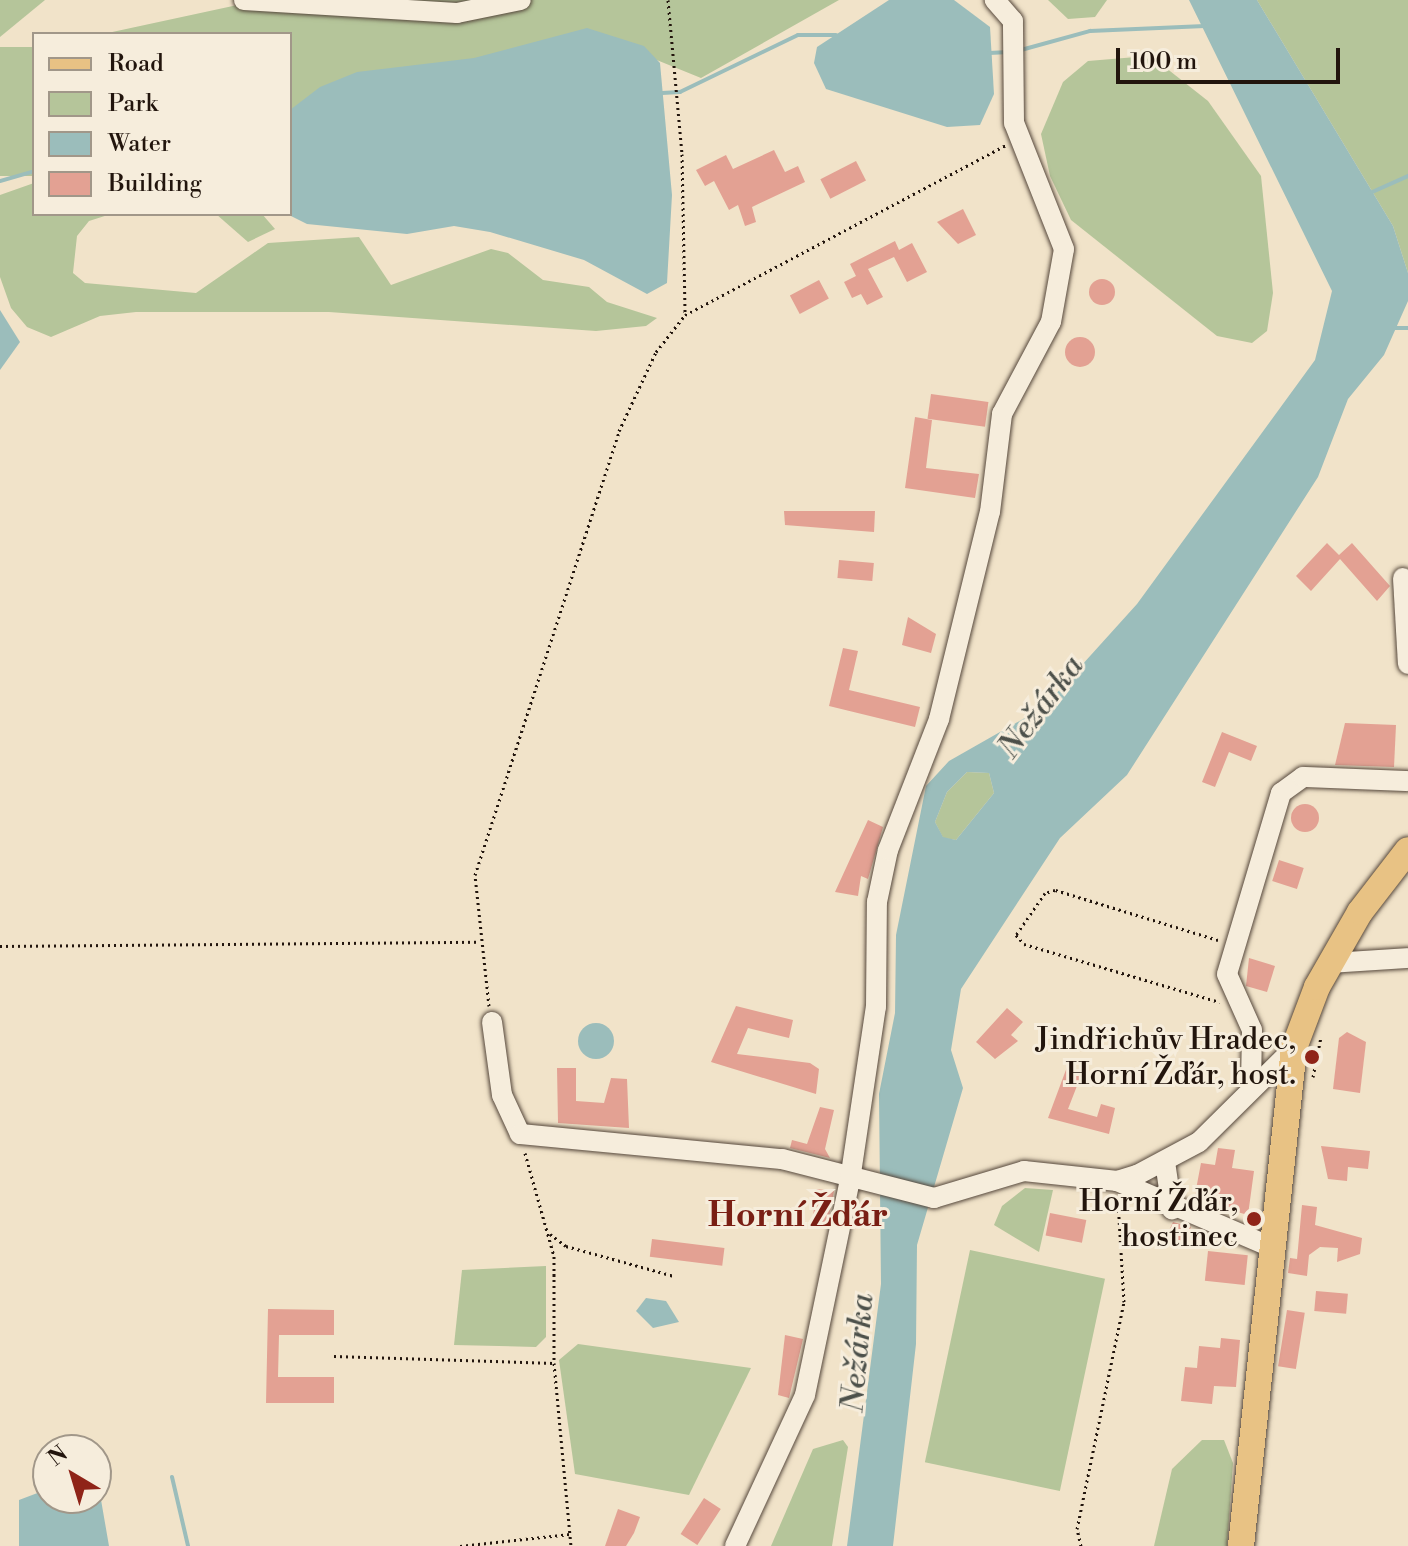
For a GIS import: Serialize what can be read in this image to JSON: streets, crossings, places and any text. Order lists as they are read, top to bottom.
{
  "districts": ["Horní Žďár"],
  "water": ["Nežárka"],
  "places": ["Jindřichův Hradec, Horní Žďár, host.", "Horní Žďár, hostinec"],
  "legend": [
    "Road",
    "Park",
    "Water",
    "Building"
  ],
  "scale_bar": "100 m",
  "north": "top left"
}
